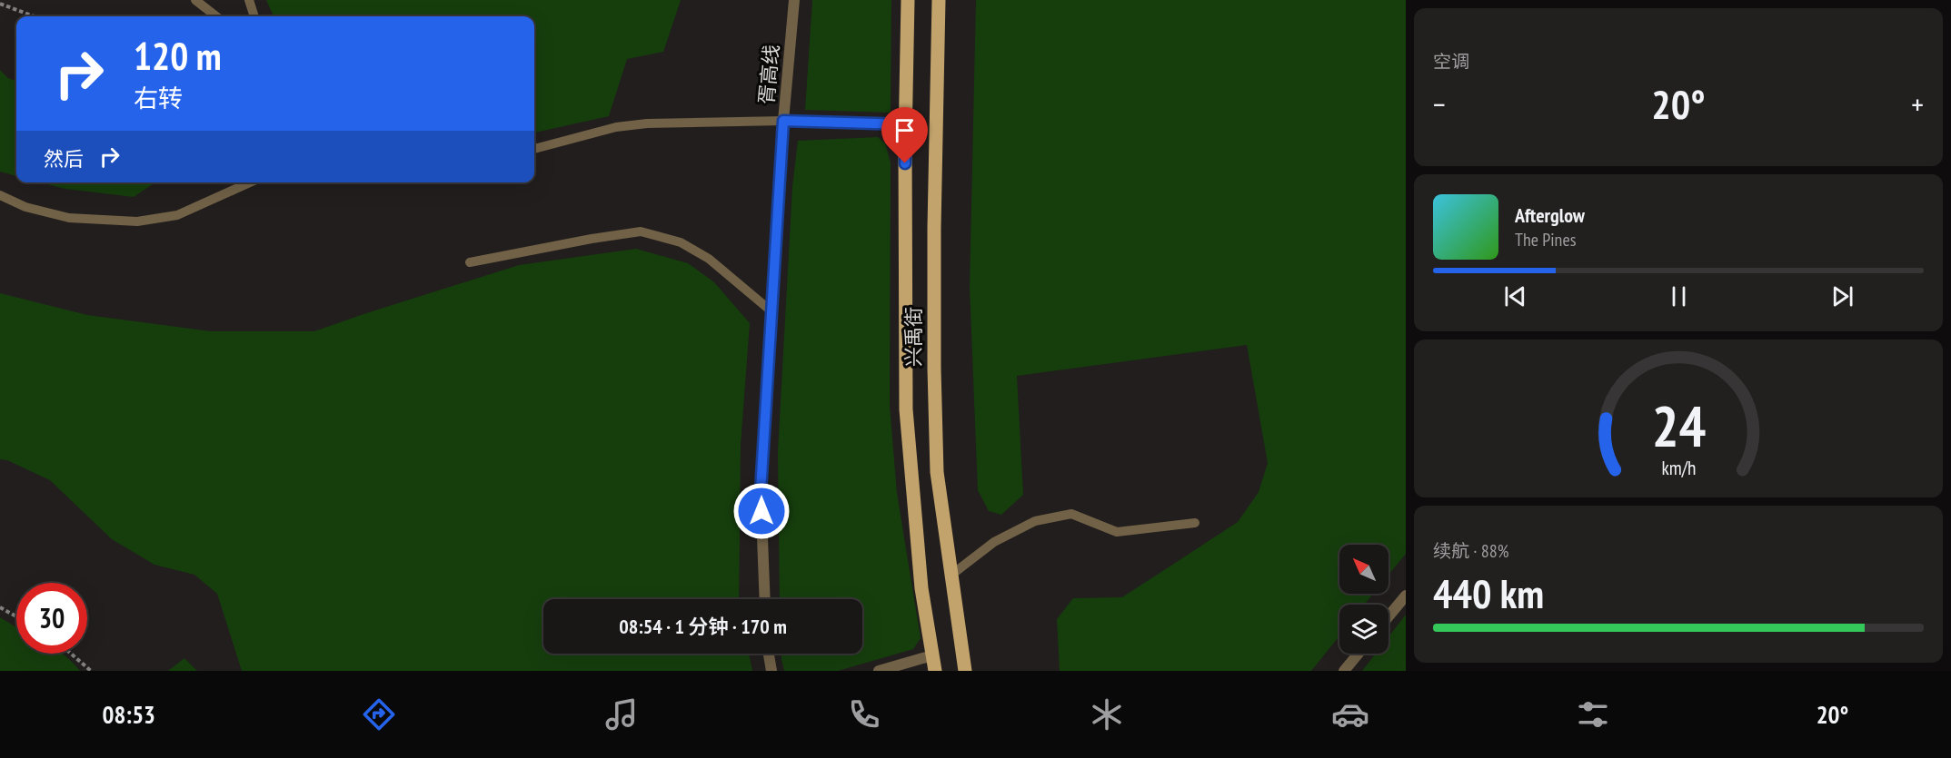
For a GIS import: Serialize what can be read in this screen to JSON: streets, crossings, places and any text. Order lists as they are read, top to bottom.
{
  "streets": {
    "main road": ["兴禹街"],
    "street": ["胥高线"]
  },
  "north": "top left",
  "page": {
    "tile": [
      "空调",
      ["续航 · 88%", "440 km"]
    ],
    "turn": ["120 m", "右转"],
    "heat": ["−", "20°", "+"],
    "then": "然后",
    "song": ["Afterglow", "The Pines"],
    "limit": "30",
    "trip": "08:54 · 1 分钟 · 170 m",
    "tabs": ["08:53", "20°"],
    "gauge": ["24", "km/h"]
  }
}
